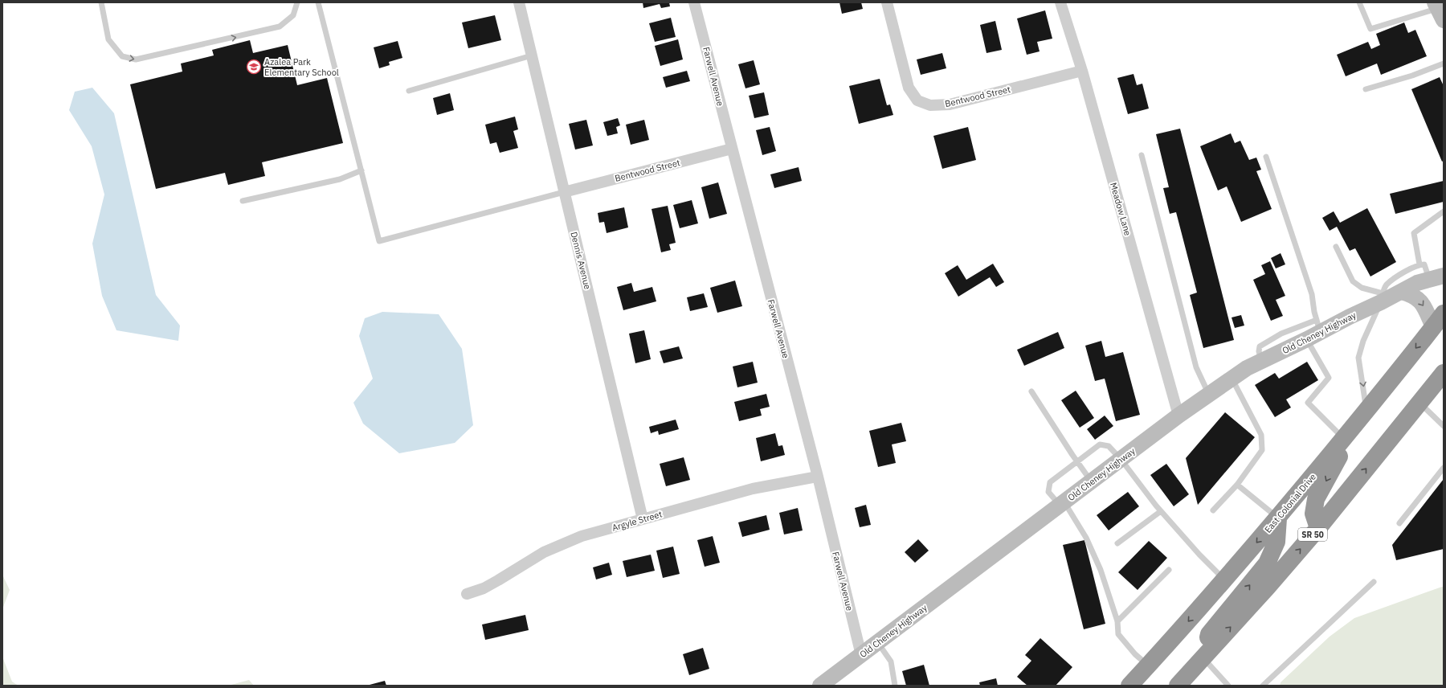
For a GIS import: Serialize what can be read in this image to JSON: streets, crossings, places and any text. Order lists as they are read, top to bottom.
{
  "streets": {
    "highway": ["East Colonial Drive", "SR 50"],
    "street": [
      "Farwell Avenue",
      "Bentwood Street",
      "Meadow Lane",
      "Dennis Avenue",
      "Old Cheney Highway",
      "Argyle Street"
    ]
  },
  "crossings": [
    ["Farwell Avenue", "Bentwood Street"],
    ["Farwell Avenue", "Old Cheney Highway"],
    ["Farwell Avenue", "Argyle Street"],
    ["Bentwood Street", "Meadow Lane"],
    ["Bentwood Street", "Dennis Avenue"],
    ["Meadow Lane", "Old Cheney Highway"],
    ["Dennis Avenue", "Argyle Street"]
  ],
  "places": {
    "school or university": ["Azalea Park Elementary School"]
  }
}
